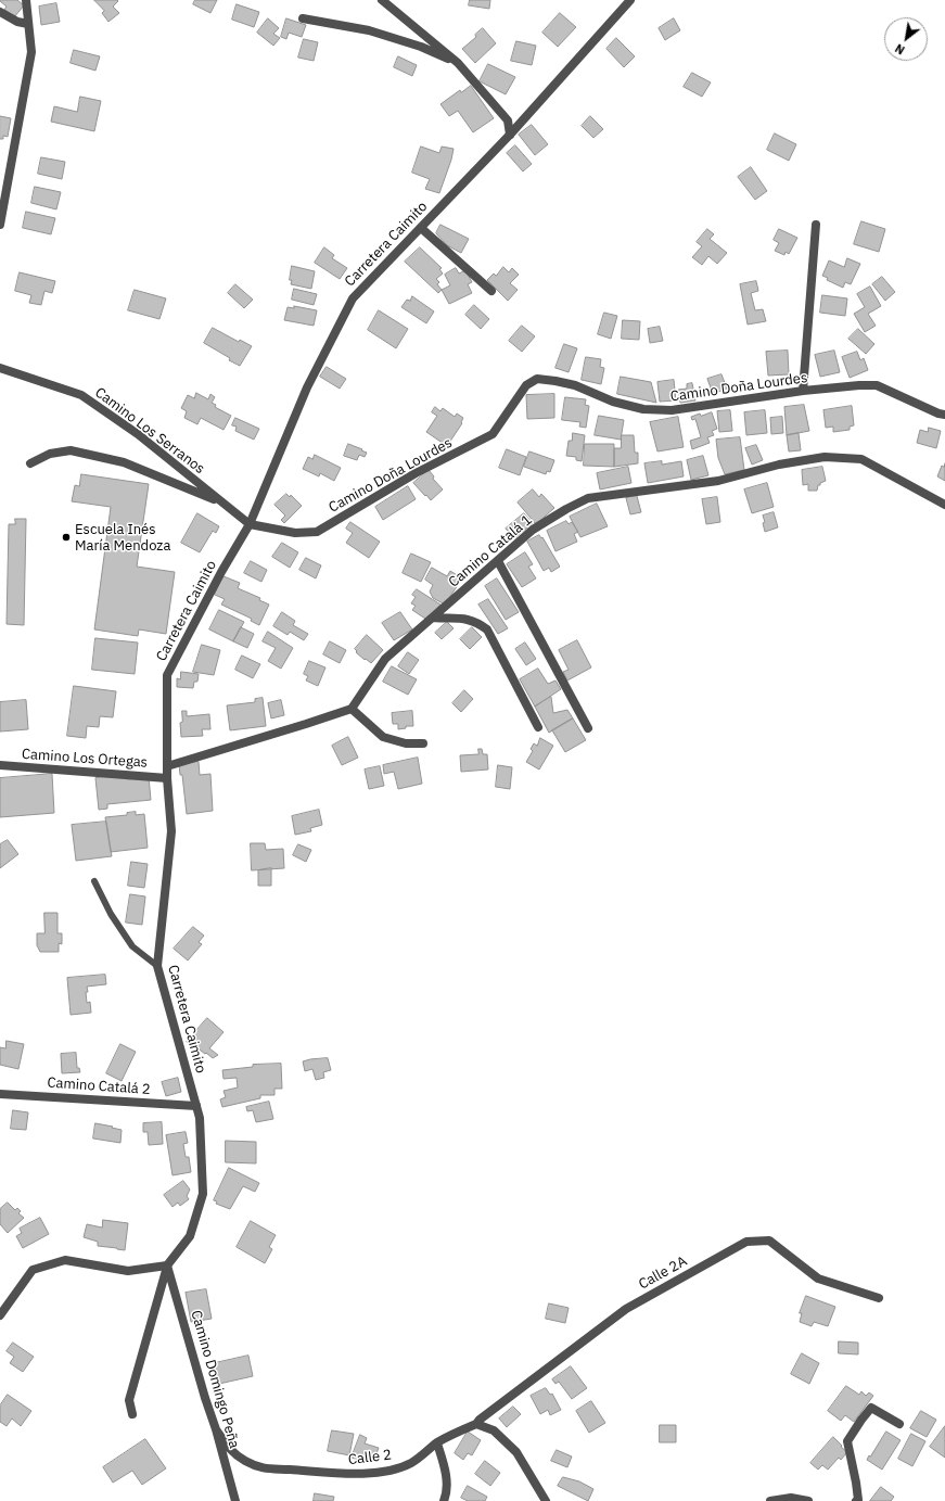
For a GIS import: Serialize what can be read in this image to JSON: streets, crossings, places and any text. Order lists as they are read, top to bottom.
{
  "streets": {
    "street": [
      "Carretera Caimito",
      "Camino Doña Lourdes",
      "Camino Los Serranos",
      "Camino Catalá 1",
      "Camino Los Ortegas",
      "Camino Catalá 2",
      "Calle 2A",
      "Camino Domingo Peña",
      "Calle 2"
    ]
  },
  "crossings": [
    ["Carretera Caimito", "Camino Doña Lourdes"],
    ["Carretera Caimito", "Camino Los Serranos"],
    ["Carretera Caimito", "Camino Los Ortegas"],
    ["Carretera Caimito", "Camino Catalá 2"],
    ["Carretera Caimito", "Camino Domingo Peña"],
    ["Camino Doña Lourdes", "Camino Los Serranos"],
    ["Calle 2A", "Calle 2"],
    ["Camino Domingo Peña", "Calle 2"]
  ],
  "places": ["Escuela Inés María Mendoza"],
  "north": "bottom left"
}
